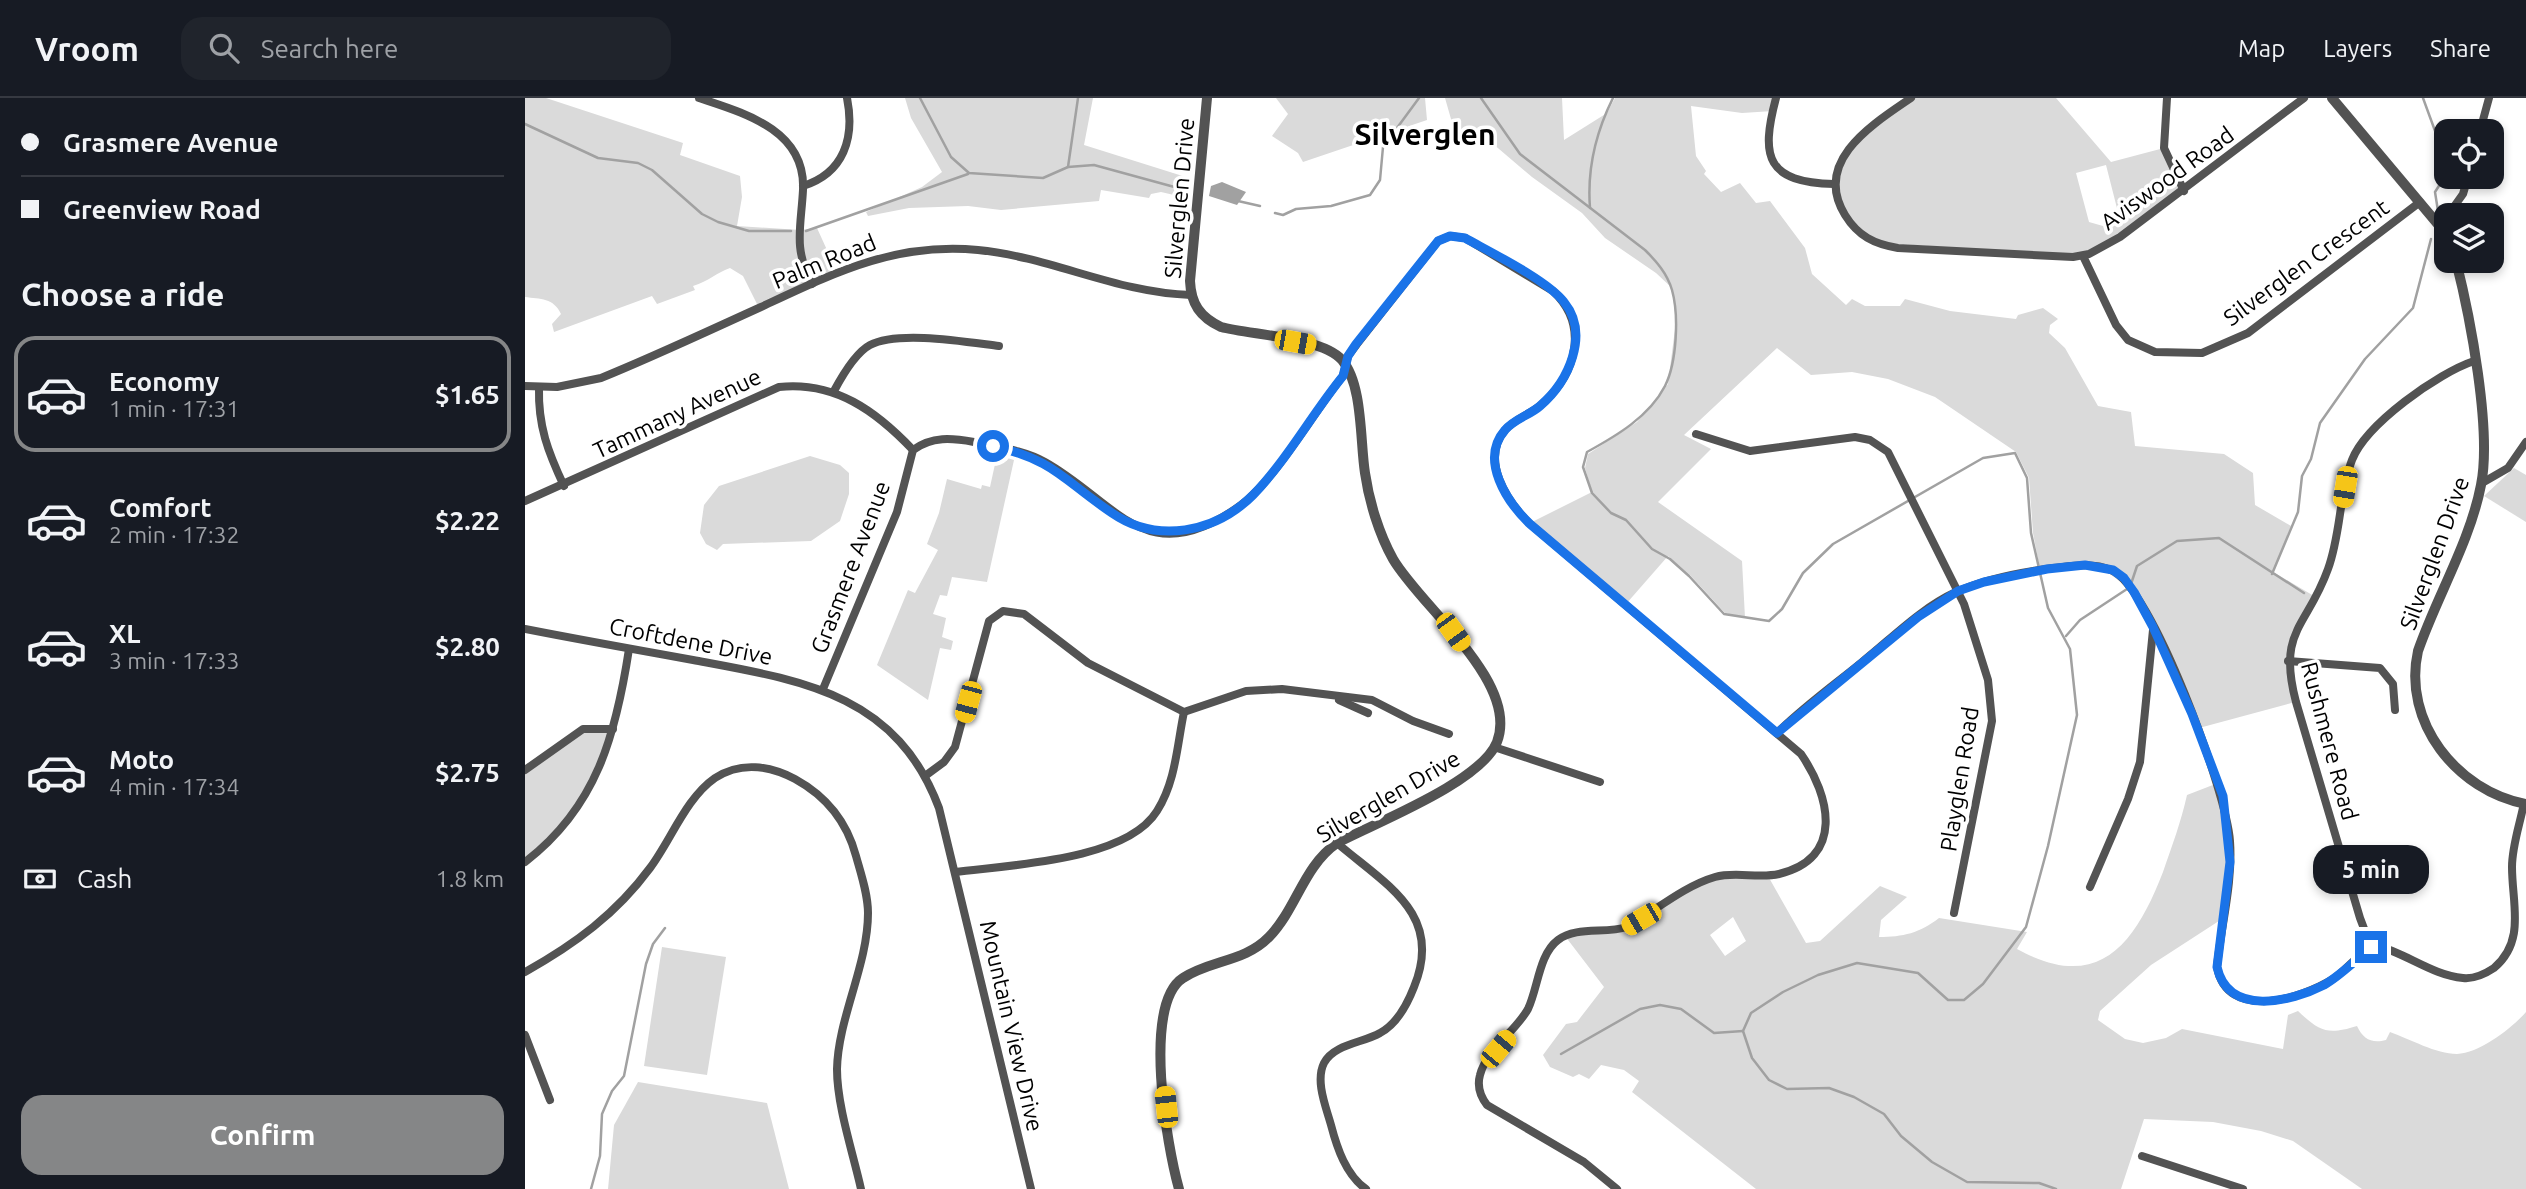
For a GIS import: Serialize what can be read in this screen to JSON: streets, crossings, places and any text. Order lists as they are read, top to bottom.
{
  "streets": {
    "street": [
      "Aviswood Road",
      "Silverglen Drive",
      "Palm Road",
      "Silverglen Crescent",
      "Tammany Avenue",
      "Grasmere Avenue",
      "Croftdene Drive",
      "Rushmere Road",
      "Playglen Road",
      "Mountain View Drive"
    ]
  },
  "crossings": [
    ["Aviswood Road", "Silverglen Crescent"],
    ["Silverglen Drive", "Palm Road"],
    ["Silverglen Drive", "Rushmere Road"],
    ["Tammany Avenue", "Grasmere Avenue"],
    ["Grasmere Avenue", "Croftdene Drive"],
    ["Croftdene Drive", "Mountain View Drive"]
  ],
  "districts": ["Silverglen"],
  "page": {
    "header": "Vroom",
    "search": "Search here",
    "nav": ["Map", "Layers", "Share"],
    "banner": ["Grasmere Avenue", "Greenview Road"],
    "heading": "Choose a ride",
    "list": [
      {
        "name": "Economy",
        "note": "1 min · 17:31",
        "value": "$1.65"
      },
      {
        "name": "Comfort",
        "note": "2 min · 17:32",
        "value": "$2.22"
      },
      {
        "name": "XL",
        "note": "3 min · 17:33",
        "value": "$2.80"
      },
      {
        "name": "Moto",
        "note": "4 min · 17:34",
        "value": "$2.75"
      }
    ],
    "pay": ["Cash", "1.8 km"],
    "bubble": "5 min",
    "buttons": "Confirm"
  }
}
